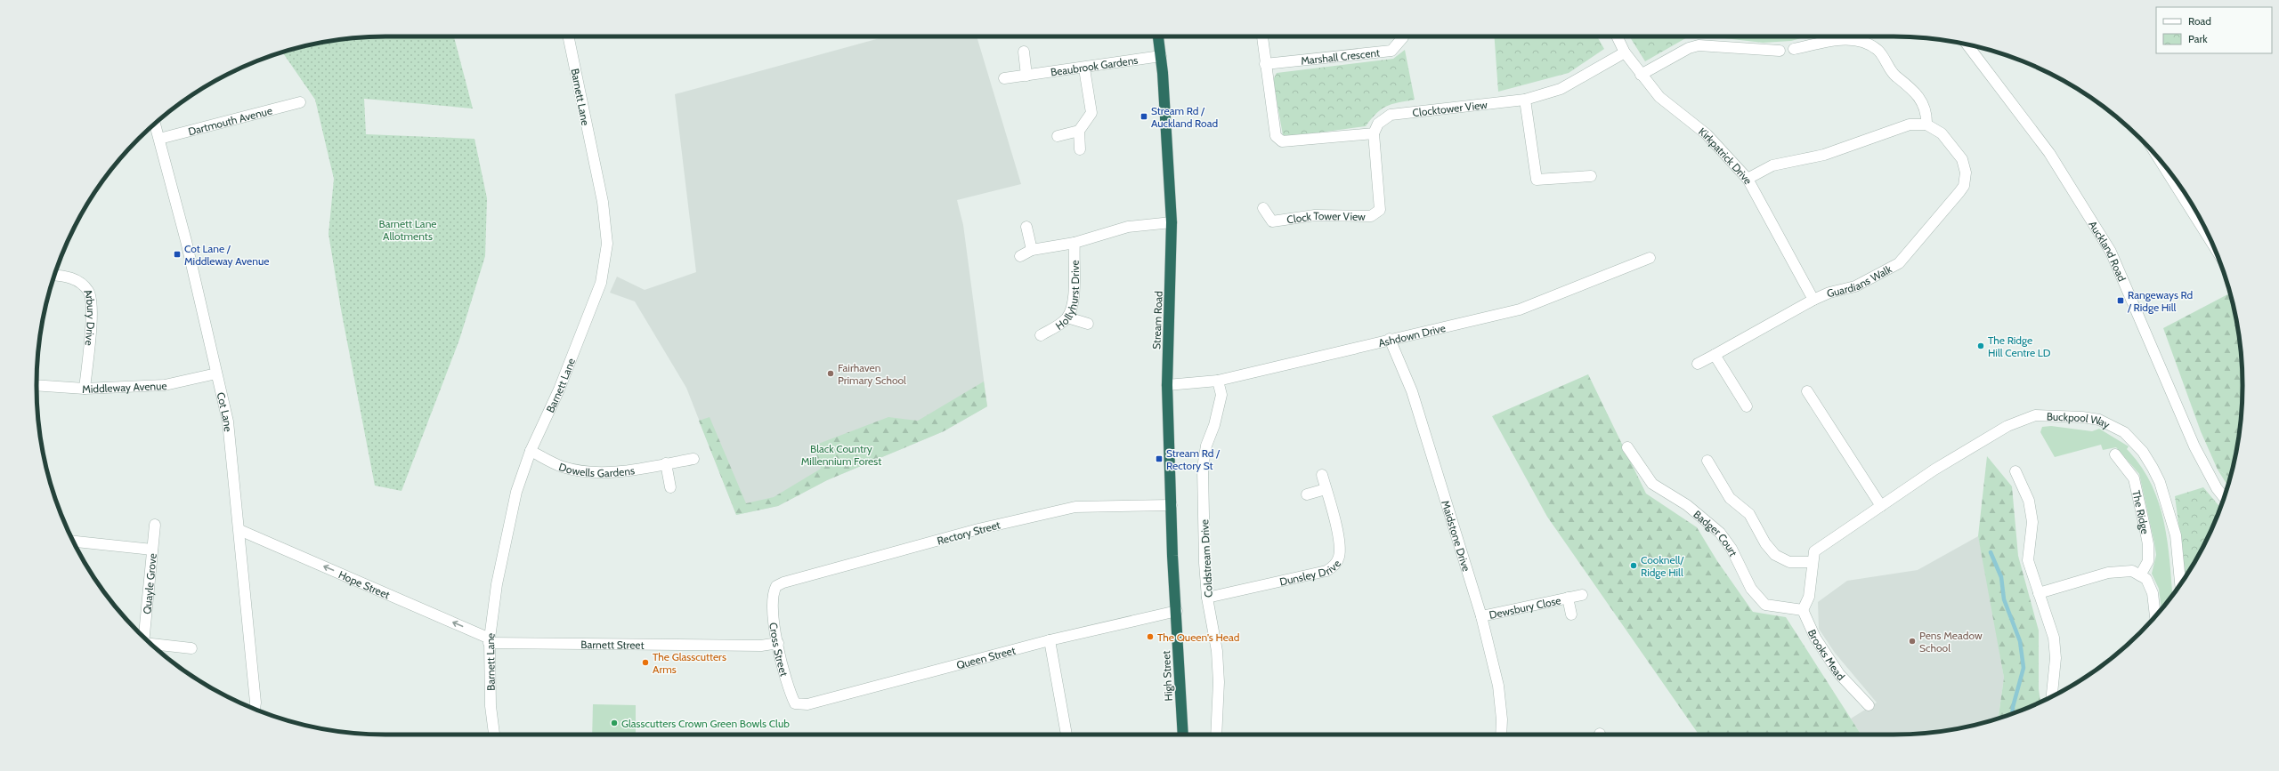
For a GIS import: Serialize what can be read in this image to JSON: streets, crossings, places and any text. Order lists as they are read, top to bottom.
{
  "streets": {
    "highway": ["Stream Road", "High Street"],
    "street": [
      "Marshall Crescent",
      "Beaubrook Gardens",
      "Barnett Lane",
      "Clocktower View",
      "Dartmouth Avenue",
      "Kirkpatrick Drive",
      "Clock Tower View",
      "Auckland Road",
      "Guardians Walk",
      "Hollyhurst Drive",
      "Arbury Drive",
      "Ashdown Drive",
      "Middleway Avenue",
      "Cot Lane",
      "Buckpool Way",
      "Dowells Gardens",
      "The Ridge",
      "Rectory Street",
      "Badger Court",
      "Maidstone Drive",
      "Coldstream Drive",
      "Dunsley Drive",
      "Quayle Grove",
      "Hope Street",
      "Dewsbury Close",
      "Barnett Street",
      "Cross Street",
      "Brooks Mead",
      "Queen Street"
    ]
  },
  "crossings": [
    ["Beaubrook Gardens", "Stream Road"],
    ["Barnett Lane", "Dowells Gardens"],
    ["Barnett Lane", "Hope Street"],
    ["Barnett Lane", "Barnett Street"],
    ["Clocktower View", "Kirkpatrick Drive"],
    ["Clocktower View", "Clock Tower View"],
    ["Dartmouth Avenue", "Cot Lane"],
    ["Kirkpatrick Drive", "Guardians Walk"],
    ["Hollyhurst Drive", "Stream Road"],
    ["Arbury Drive", "Middleway Avenue"],
    ["Stream Road", "Ashdown Drive"],
    ["Stream Road", "Rectory Street"],
    ["Stream Road", "Queen Street"],
    ["Stream Road", "High Street"],
    ["Ashdown Drive", "Maidstone Drive"],
    ["Ashdown Drive", "Coldstream Drive"],
    ["Middleway Avenue", "Cot Lane"],
    ["Cot Lane", "Hope Street"],
    ["Buckpool Way", "Badger Court"],
    ["Buckpool Way", "Brooks Mead"],
    ["Rectory Street", "Cross Street"],
    ["Badger Court", "Brooks Mead"],
    ["Maidstone Drive", "Dewsbury Close"],
    ["Coldstream Drive", "Dunsley Drive"],
    ["Hope Street", "Barnett Street"],
    ["Barnett Street", "Cross Street"],
    ["Cross Street", "Queen Street"],
    ["Queen Street", "High Street"]
  ],
  "one_way": ["Hope Street"],
  "parks": ["Barnett Lane Allotments", "Black Country Millennium Forest"],
  "places": {
    "transit": [
      "Stream Rd / Auckland Road",
      "Cot Lane / Middleway Avenue",
      "Rangeways Rd / Ridge Hill",
      "Stream Rd / Rectory St"
    ],
    "other": [
      "The Ridge Hill Centre LD",
      "Fairhaven Primary School",
      "Cooknell/ Ridge Hill",
      "The Queen's Head",
      "Pens Meadow School",
      "The Glasscutters Arms",
      "Glasscutters Crown Green Bowls Club"
    ]
  },
  "legend": ["Road", "Park"]
}
